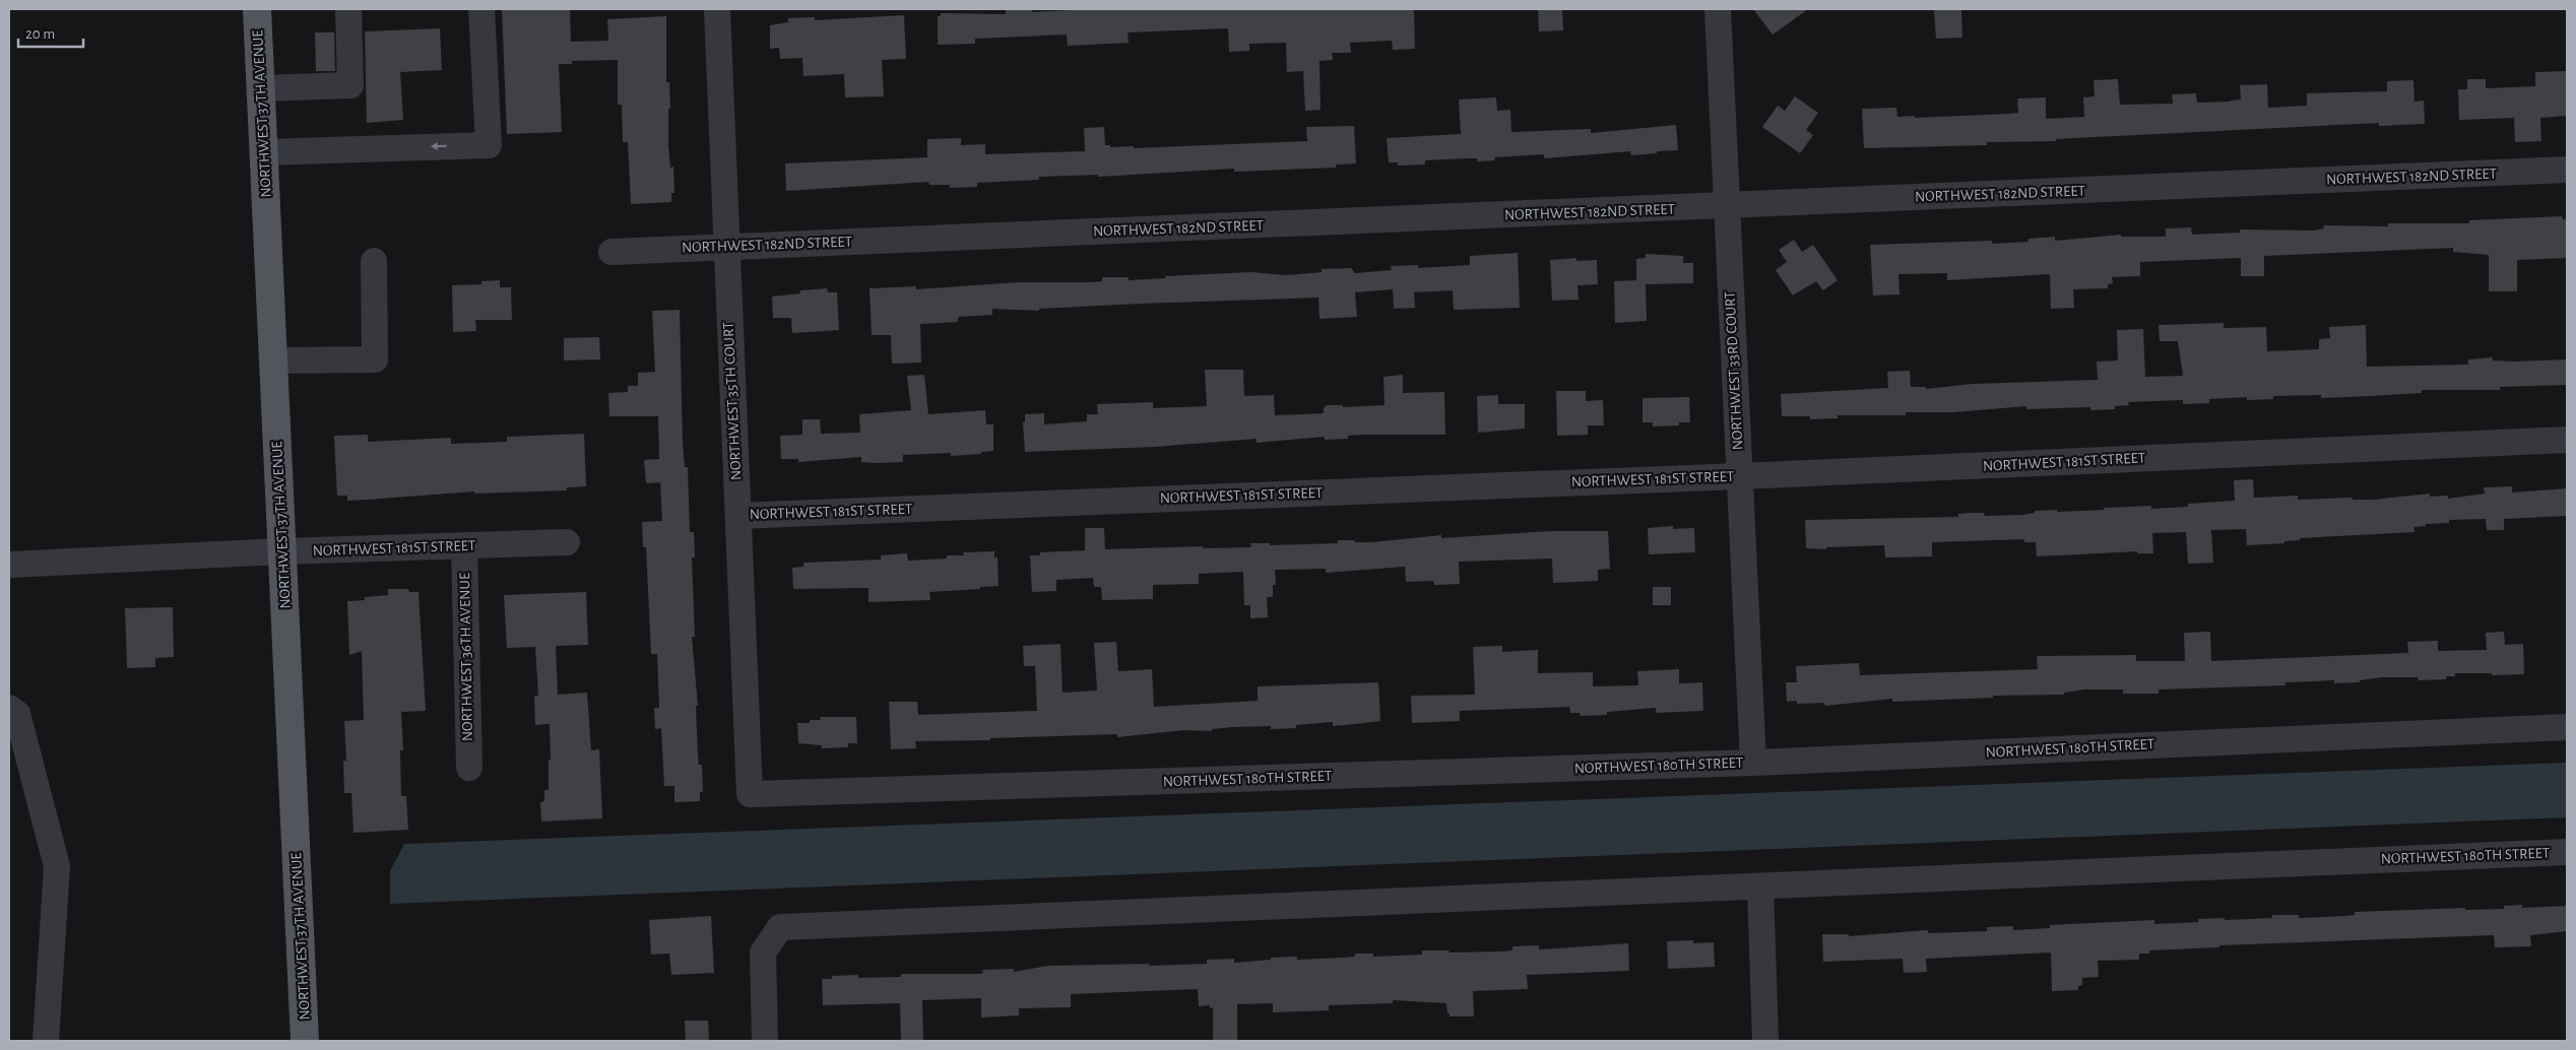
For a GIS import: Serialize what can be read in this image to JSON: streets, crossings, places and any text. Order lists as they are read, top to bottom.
{
  "streets": {
    "main road": ["NORTHWEST 37TH AVENUE"],
    "street": [
      "NORTHWEST 182ND STREET",
      "NORTHWEST 33RD COURT",
      "NORTHWEST 35TH COURT",
      "NORTHWEST 181ST STREET",
      "NORTHWEST 36TH AVENUE",
      "NORTHWEST 180TH STREET"
    ]
  },
  "crossings": [
    ["NORTHWEST 37TH AVENUE", "NORTHWEST 181ST STREET"],
    ["NORTHWEST 182ND STREET", "NORTHWEST 33RD COURT"],
    ["NORTHWEST 182ND STREET", "NORTHWEST 35TH COURT"],
    ["NORTHWEST 33RD COURT", "NORTHWEST 181ST STREET"],
    ["NORTHWEST 33RD COURT", "NORTHWEST 180TH STREET"],
    ["NORTHWEST 35TH COURT", "NORTHWEST 181ST STREET"],
    ["NORTHWEST 35TH COURT", "NORTHWEST 180TH STREET"],
    ["NORTHWEST 181ST STREET", "NORTHWEST 36TH AVENUE"]
  ],
  "scale_bar": "20 m"
}
